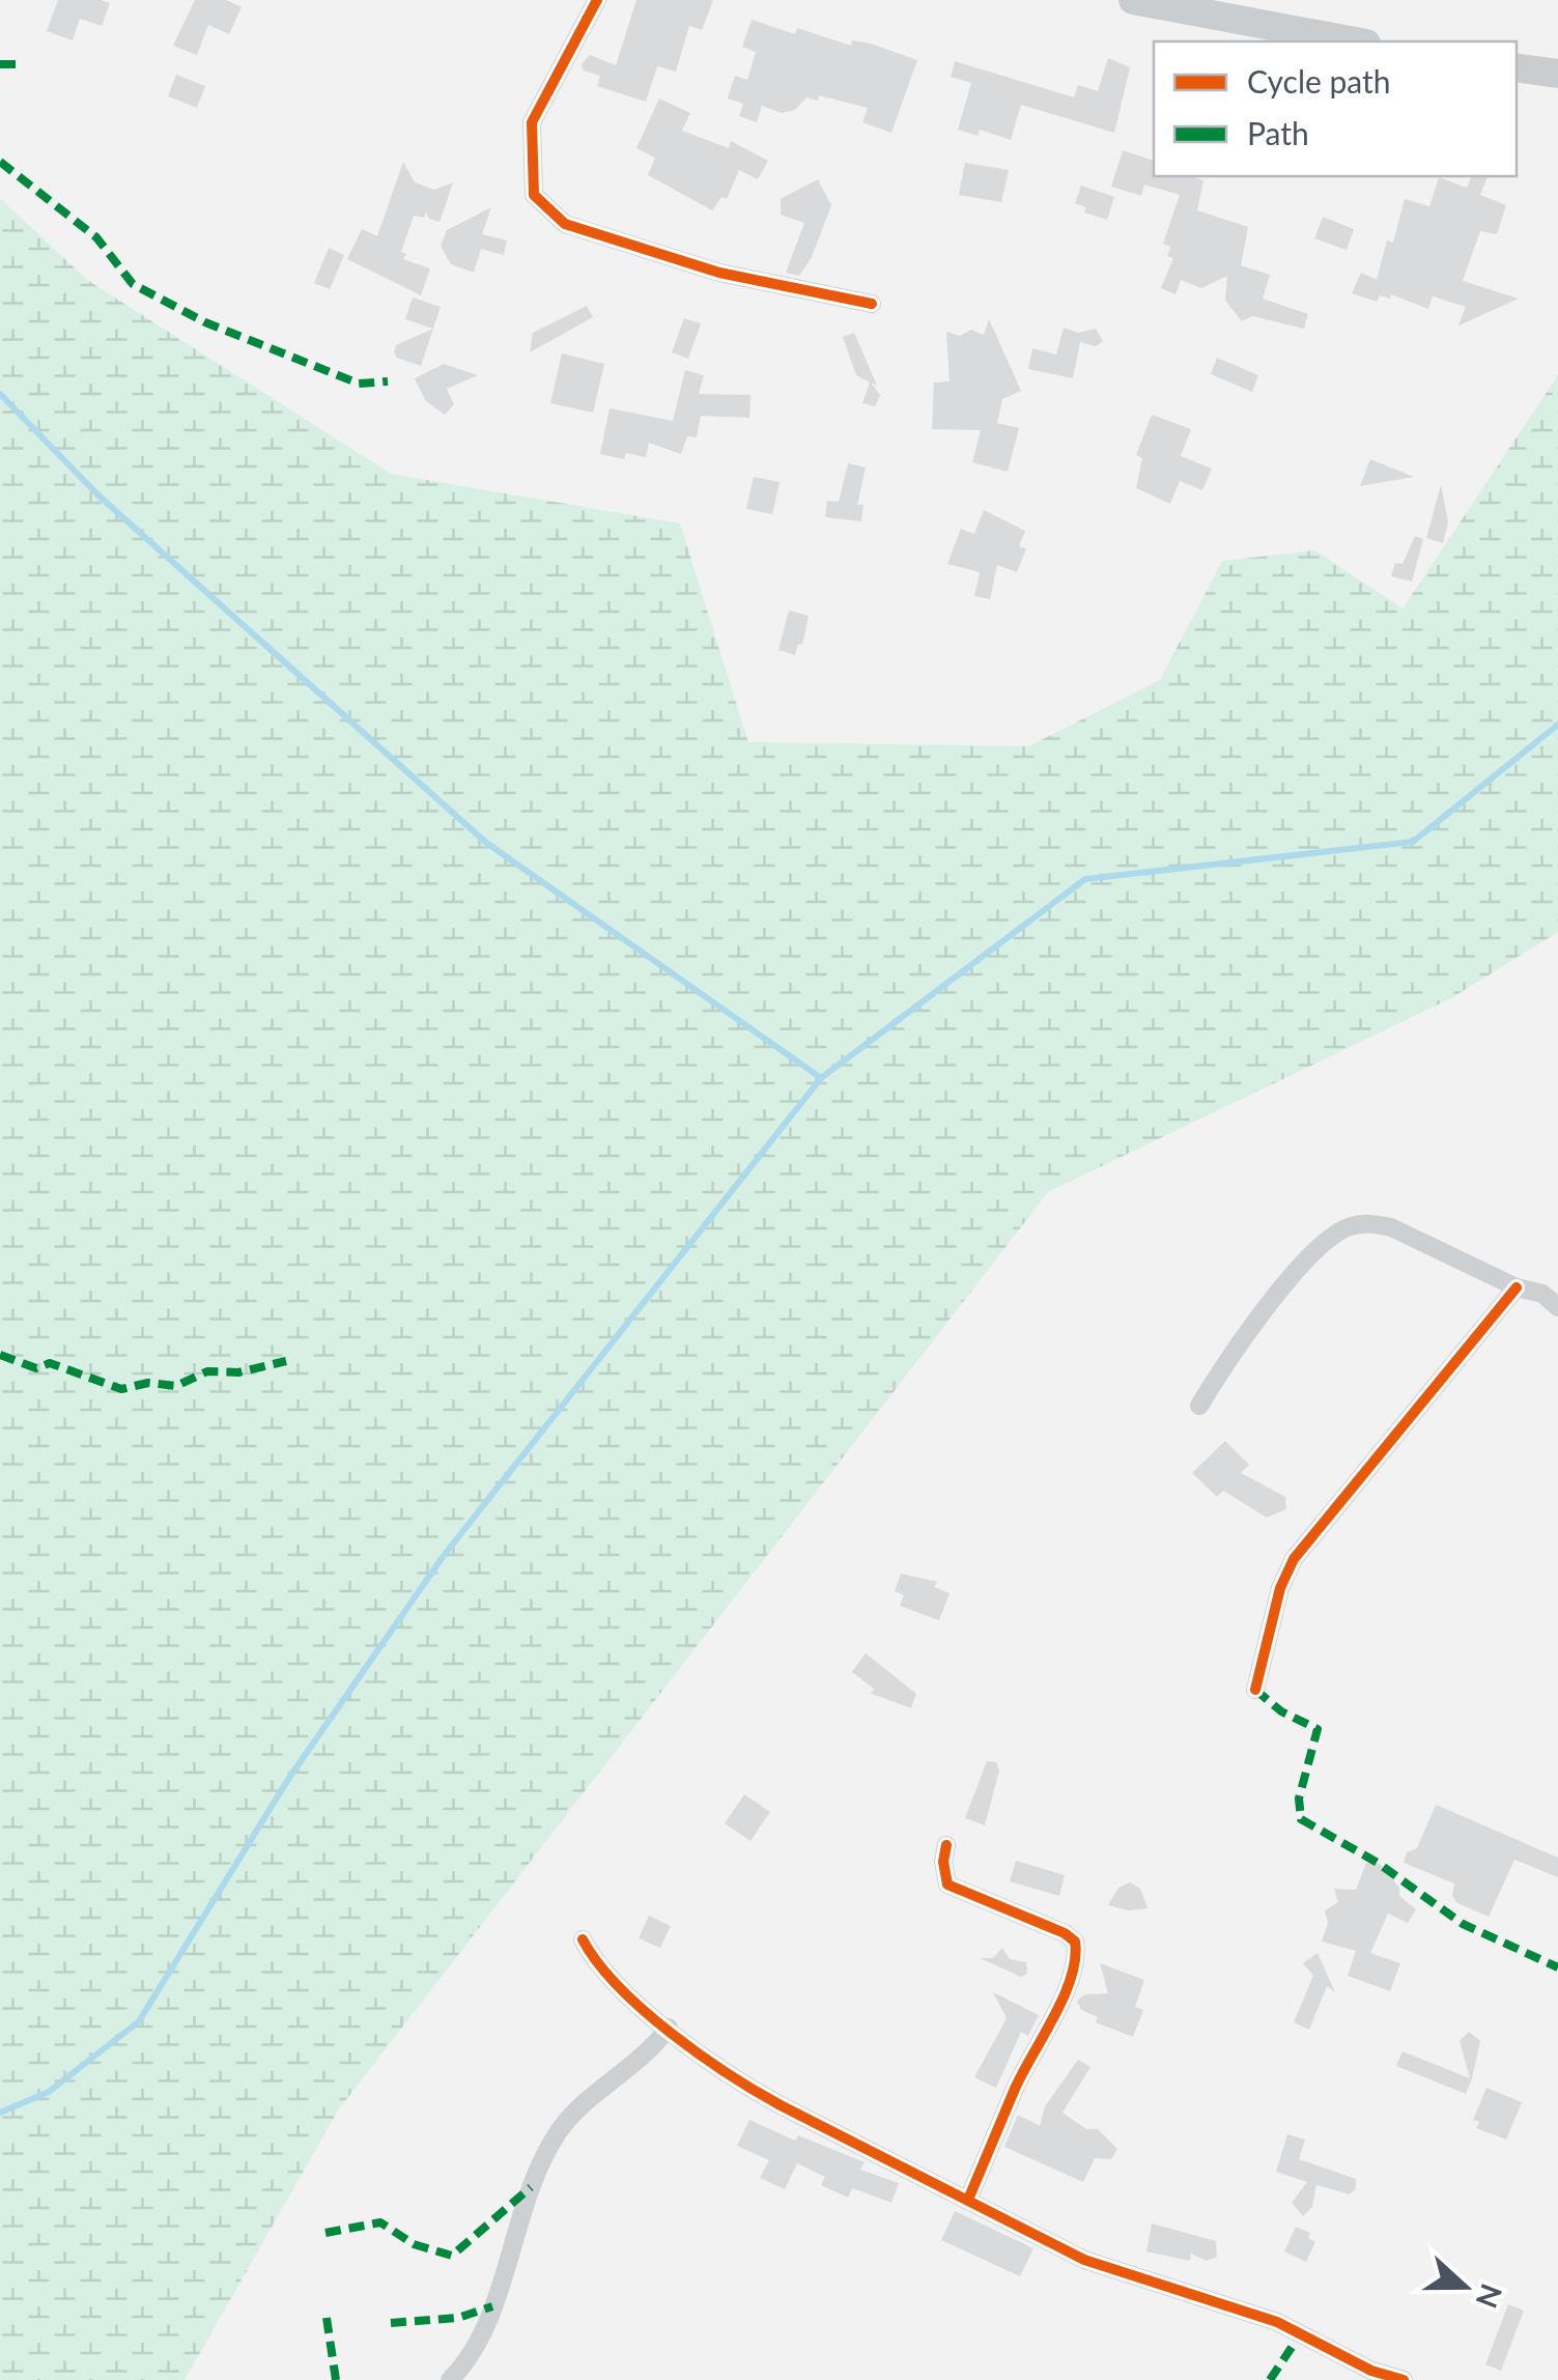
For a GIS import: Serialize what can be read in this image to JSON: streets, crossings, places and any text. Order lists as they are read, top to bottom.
{
  "legend": ["Cycle path", "Path"],
  "north": "right"
}
